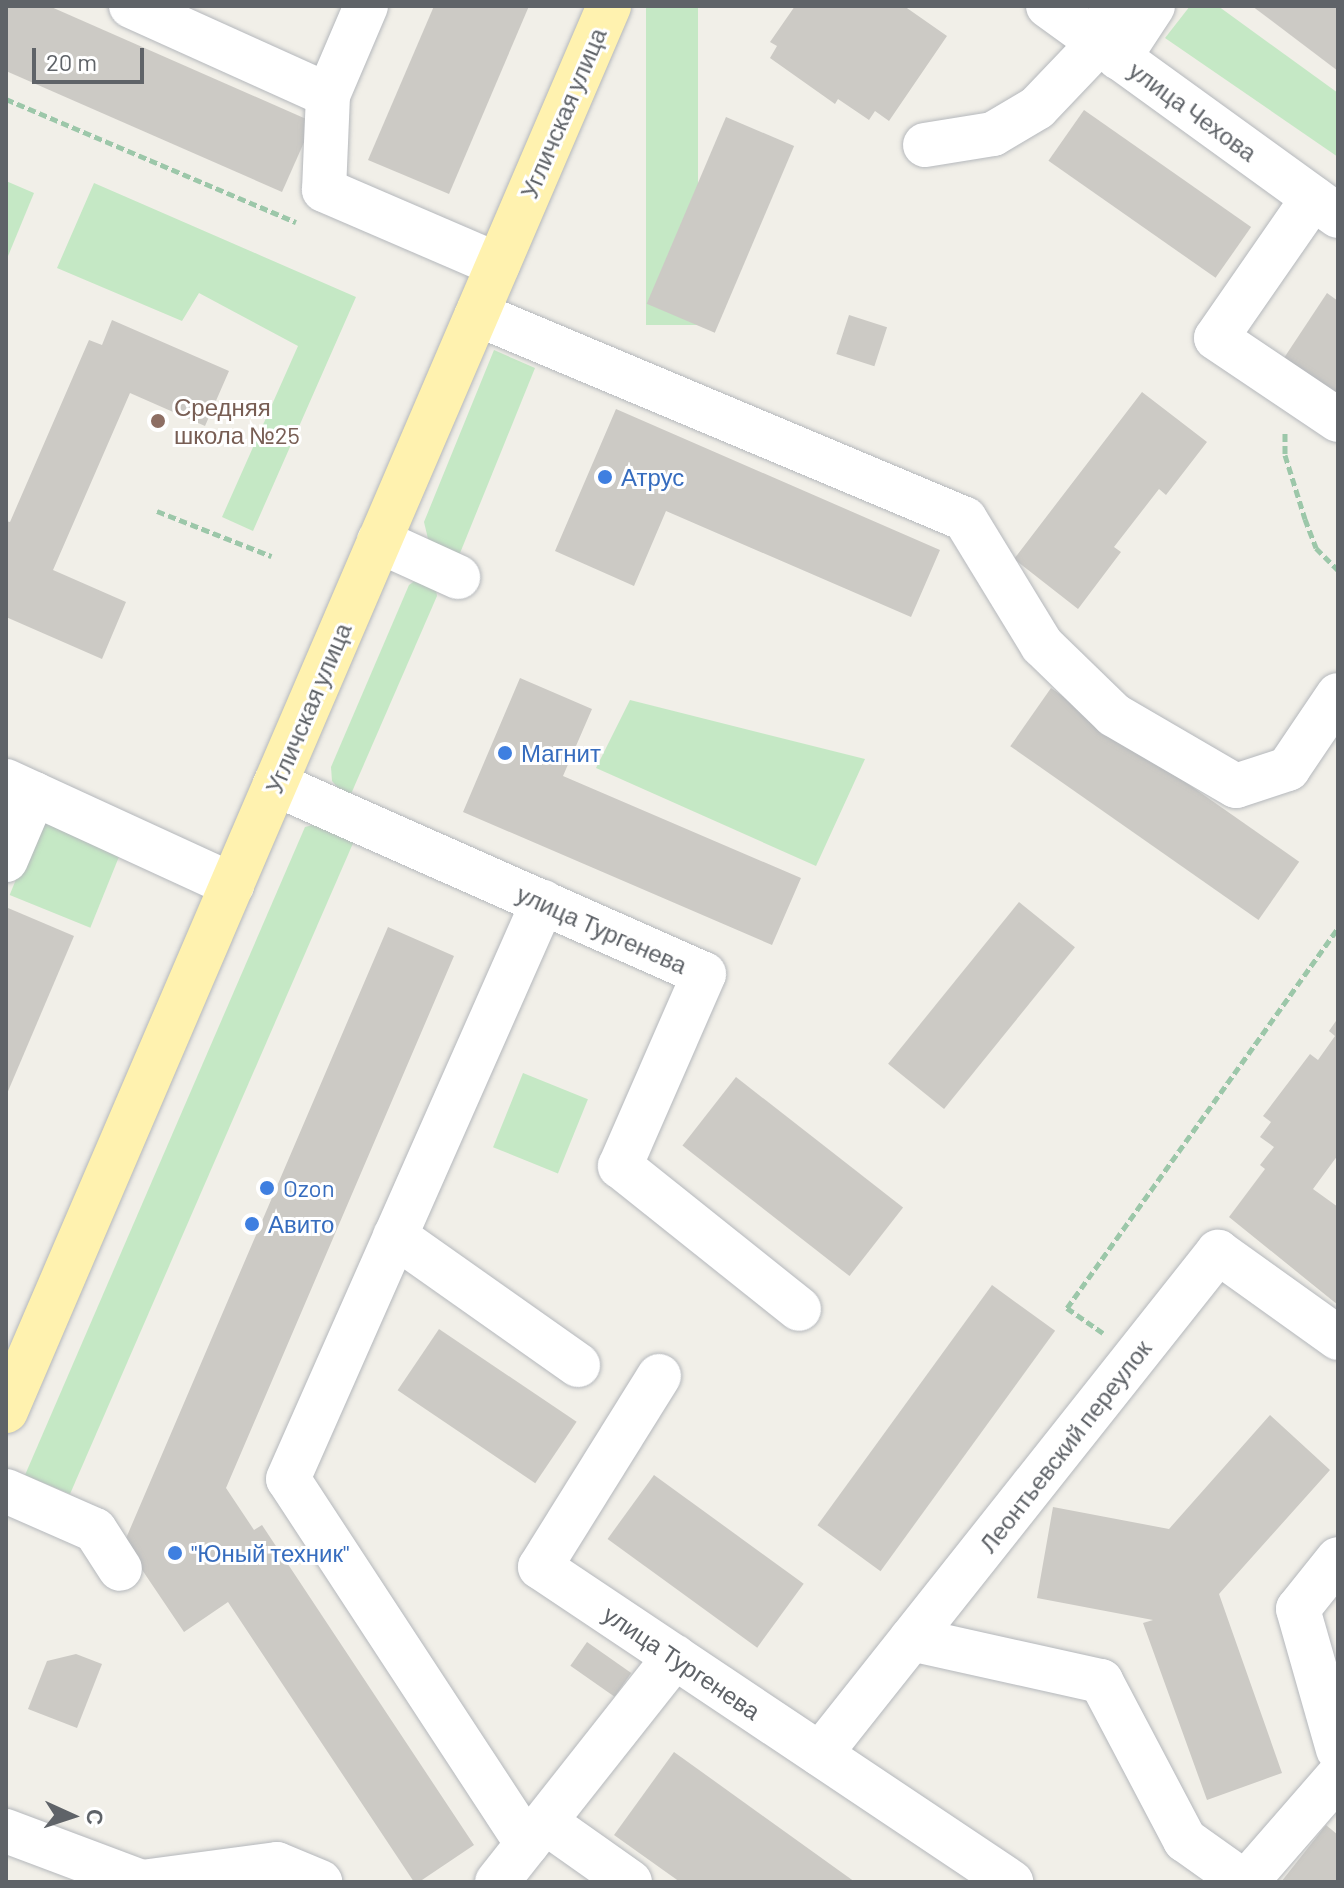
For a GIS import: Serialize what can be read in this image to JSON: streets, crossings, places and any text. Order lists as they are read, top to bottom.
{
  "streets": {
    "main road": ["Угличская улица"],
    "street": ["улица Чехова", "улица Тургенева", "Леонтьевский переулок"]
  },
  "crossings": [
    ["Угличская улица", "улица Тургенева"],
    ["улица Тургенева", "Леонтьевский переулок"]
  ],
  "places": [
    "Средняя школа №25",
    "Атрус",
    "Магнит",
    "Ozon",
    "Авито",
    "\"Юный техник\""
  ],
  "scale_bar": "20 m",
  "north": "right"
}
